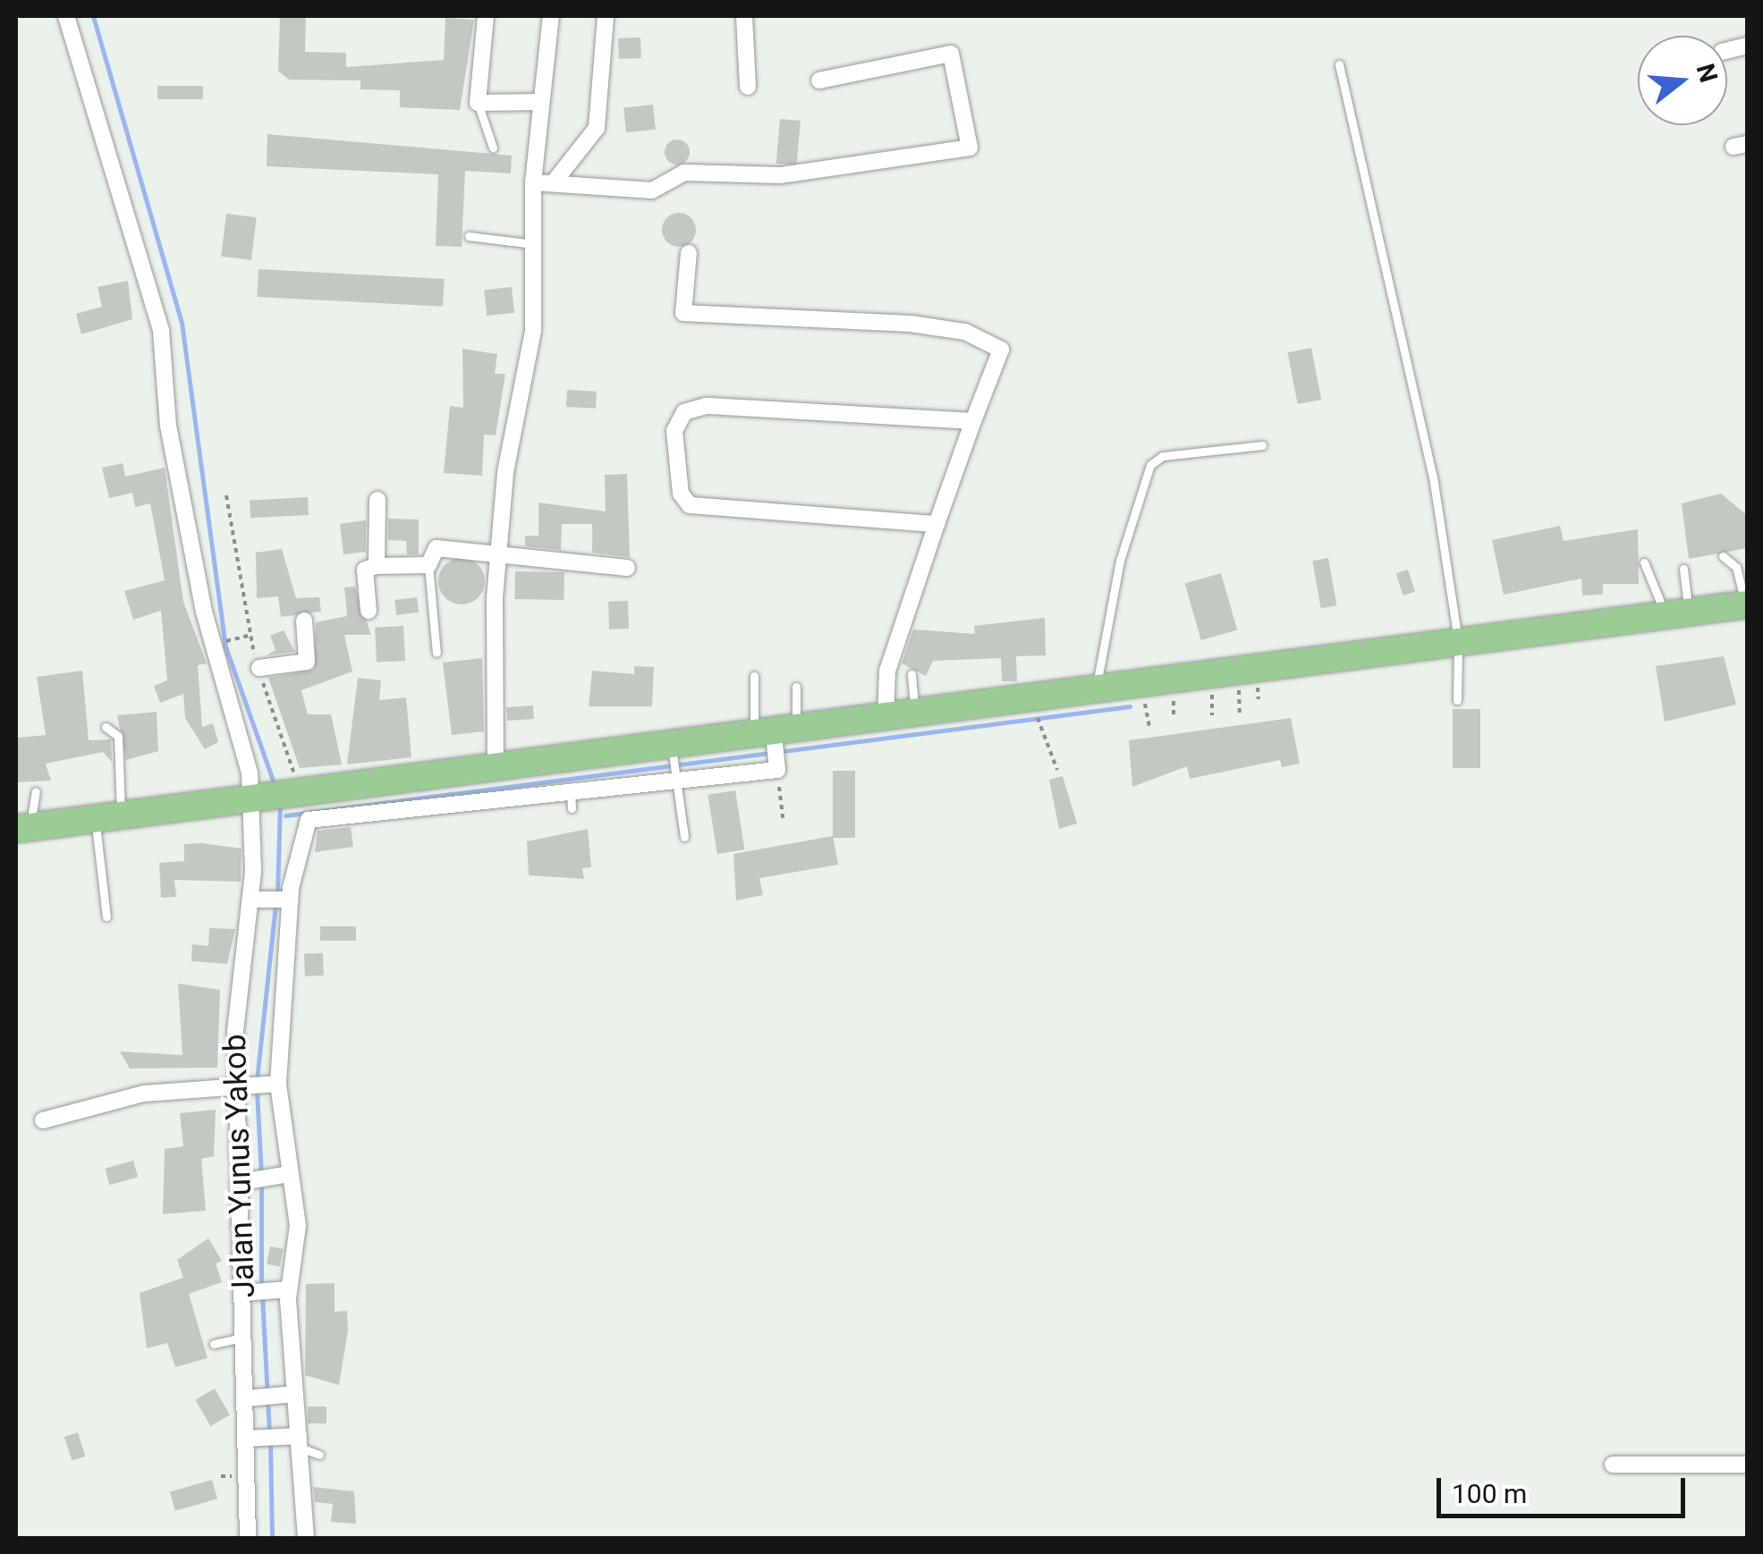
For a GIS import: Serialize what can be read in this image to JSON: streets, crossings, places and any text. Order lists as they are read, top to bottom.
{
  "streets": {
    "street": ["Jalan Yunus Yakob"]
  },
  "scale_bar": "100 m",
  "north": "right"
}
